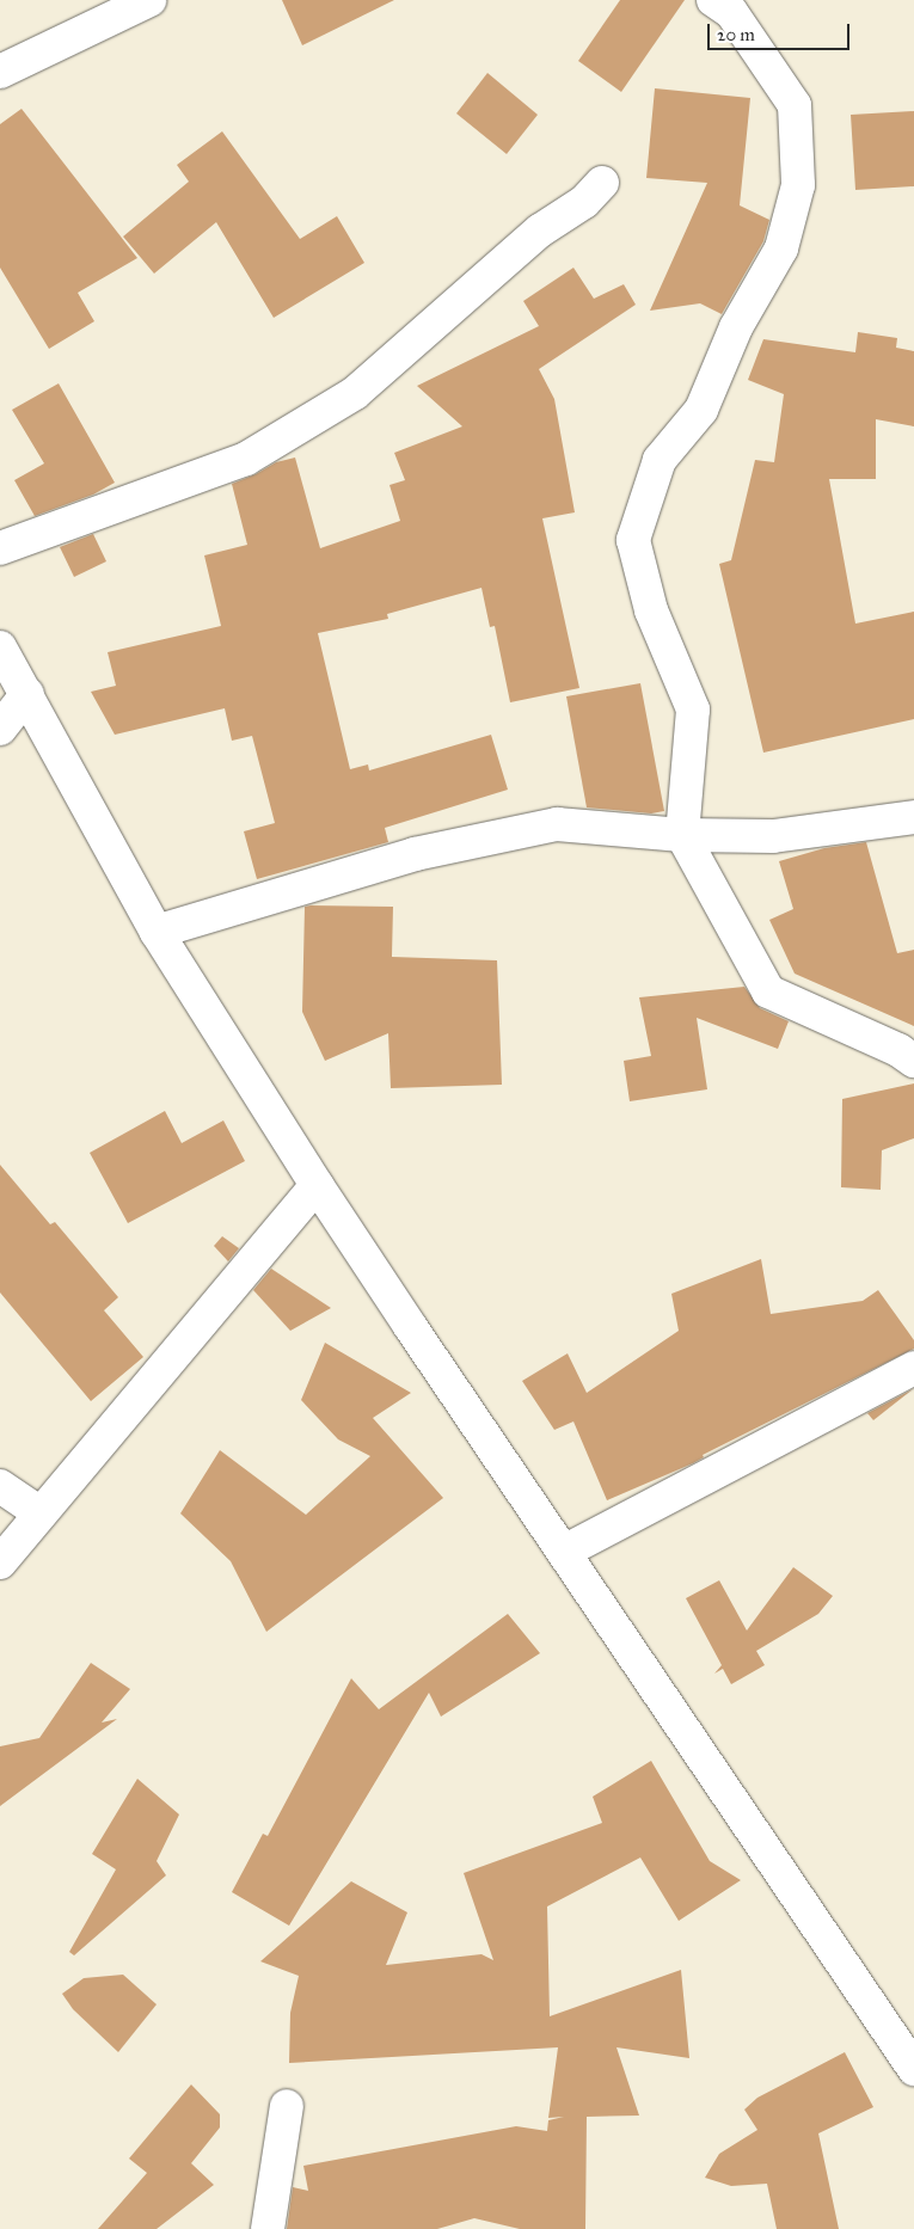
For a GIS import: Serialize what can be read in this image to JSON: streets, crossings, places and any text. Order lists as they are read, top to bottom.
{
  "scale_bar": "20 m"
}
